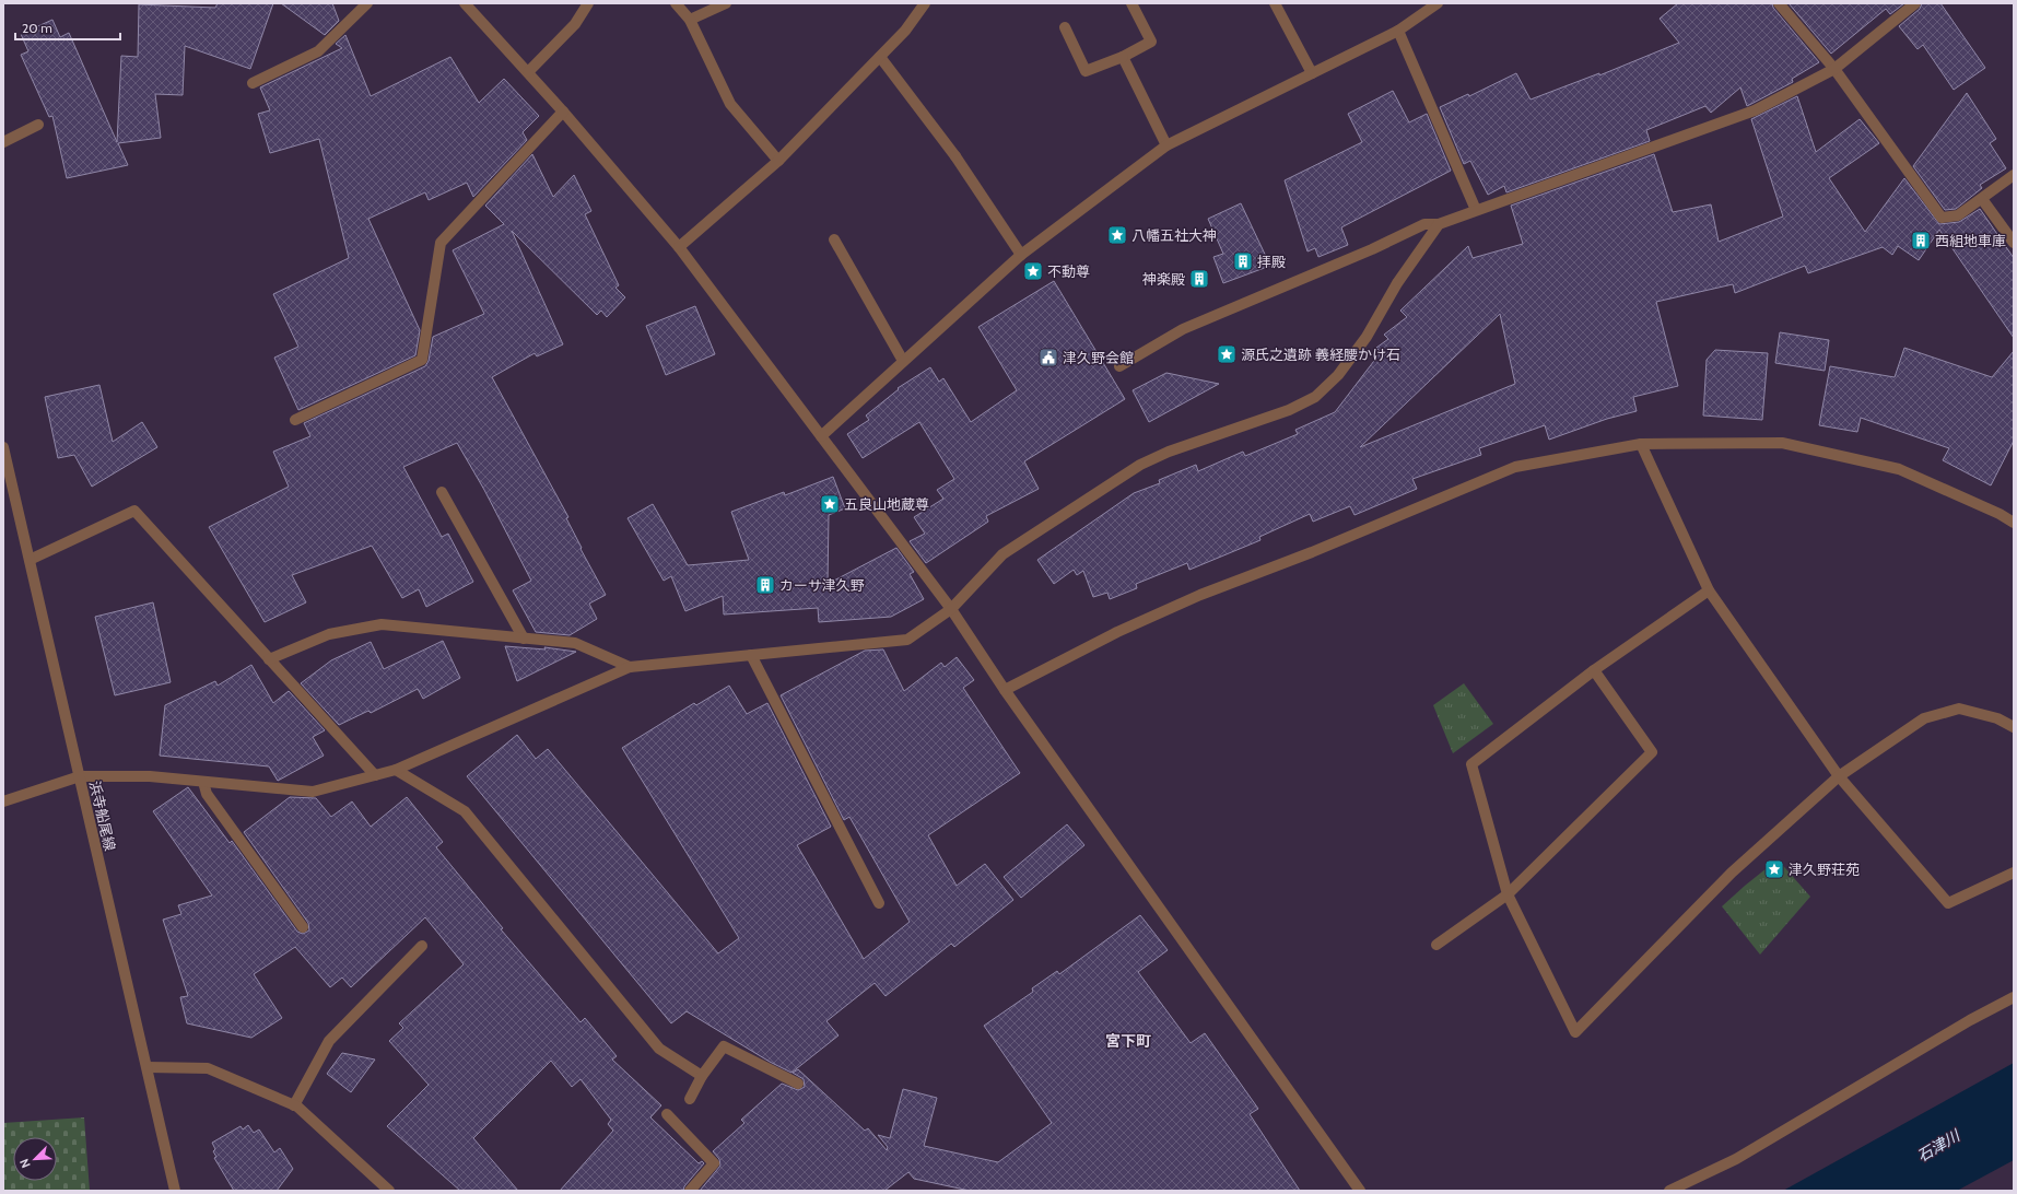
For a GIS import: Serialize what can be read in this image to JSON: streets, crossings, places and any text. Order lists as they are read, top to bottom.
{
  "streets": {
    "street": ["浜寺船尾線"]
  },
  "districts": ["宮下町"],
  "water": ["石津川"],
  "places": {
    "place": [
      "八幡五社大神",
      "不動尊",
      "源氏之遺跡 義経腰かけ石",
      "五良山地蔵尊",
      "津久野荘苑"
    ],
    "building": [
      "西組地車庫",
      "拝殿",
      "神楽殿",
      "カーサ津久野"
    ],
    "public building": ["津久野会館"]
  },
  "scale_bar": "20 m",
  "north": "bottom left"
}
